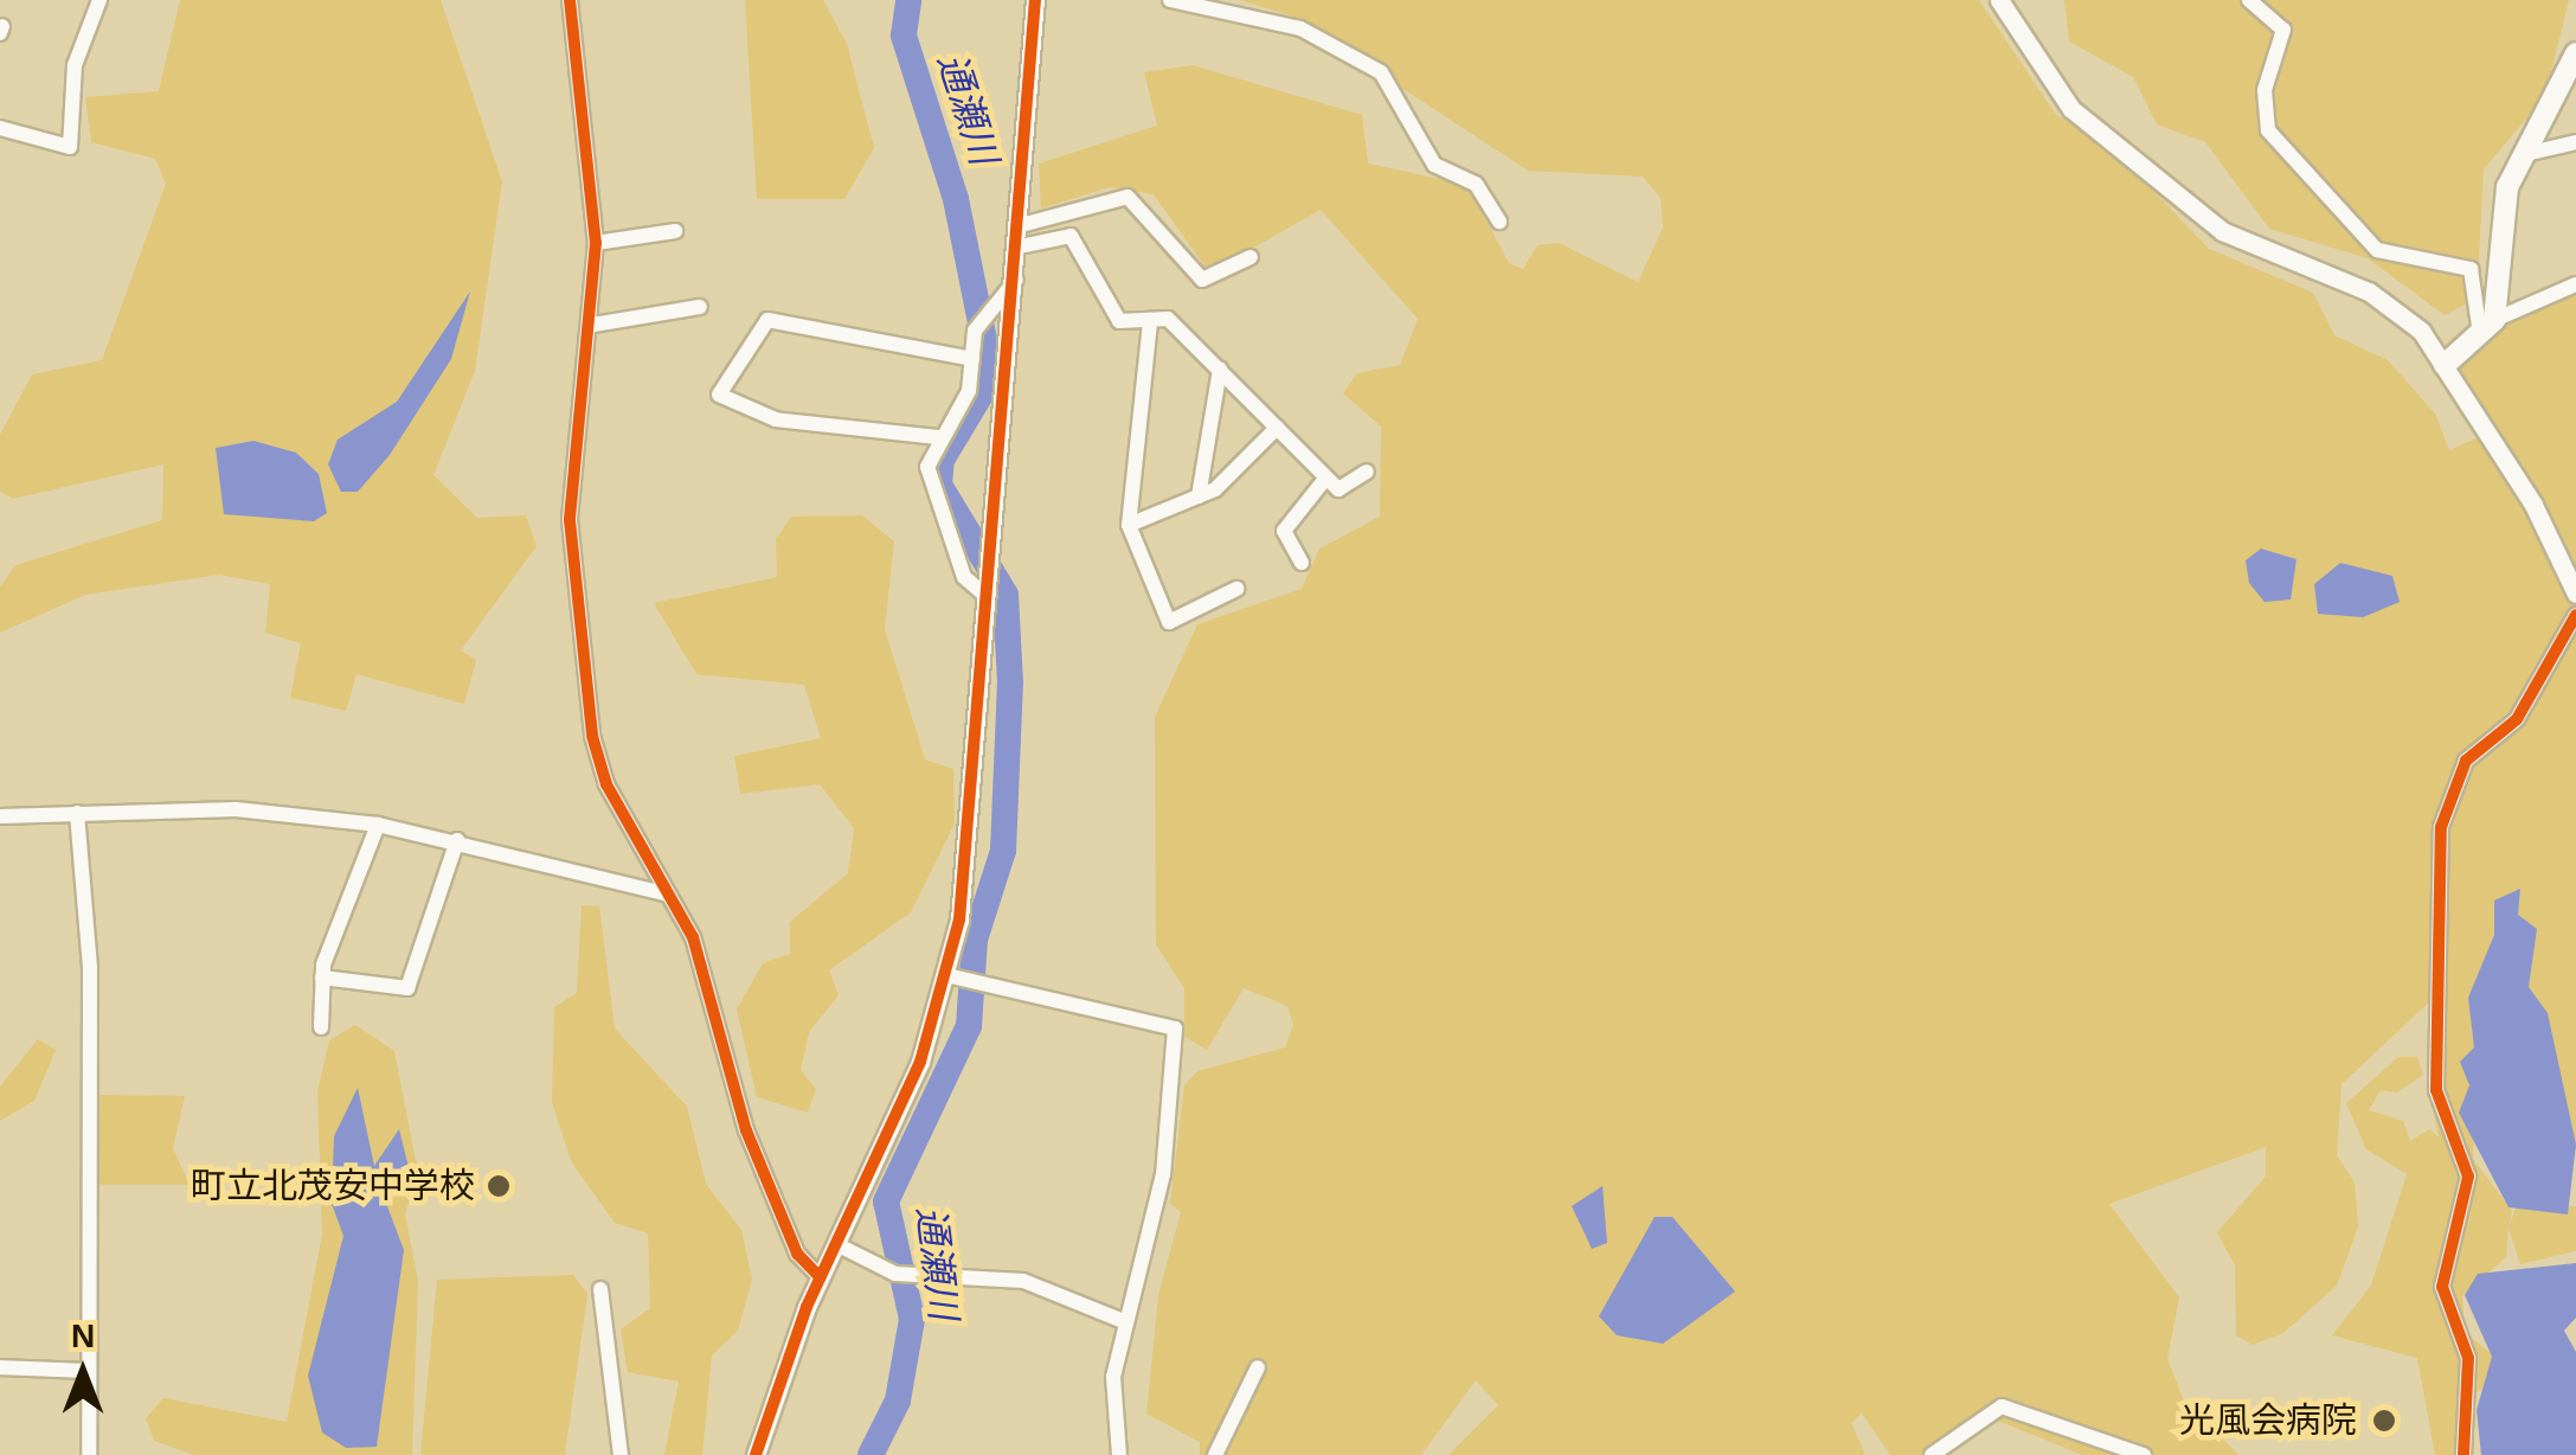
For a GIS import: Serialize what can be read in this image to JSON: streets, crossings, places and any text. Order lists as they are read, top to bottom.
{
  "water": ["通瀬川"],
  "places": ["町立北茂安中学校", "光風会病院"],
  "north": "top"
}
